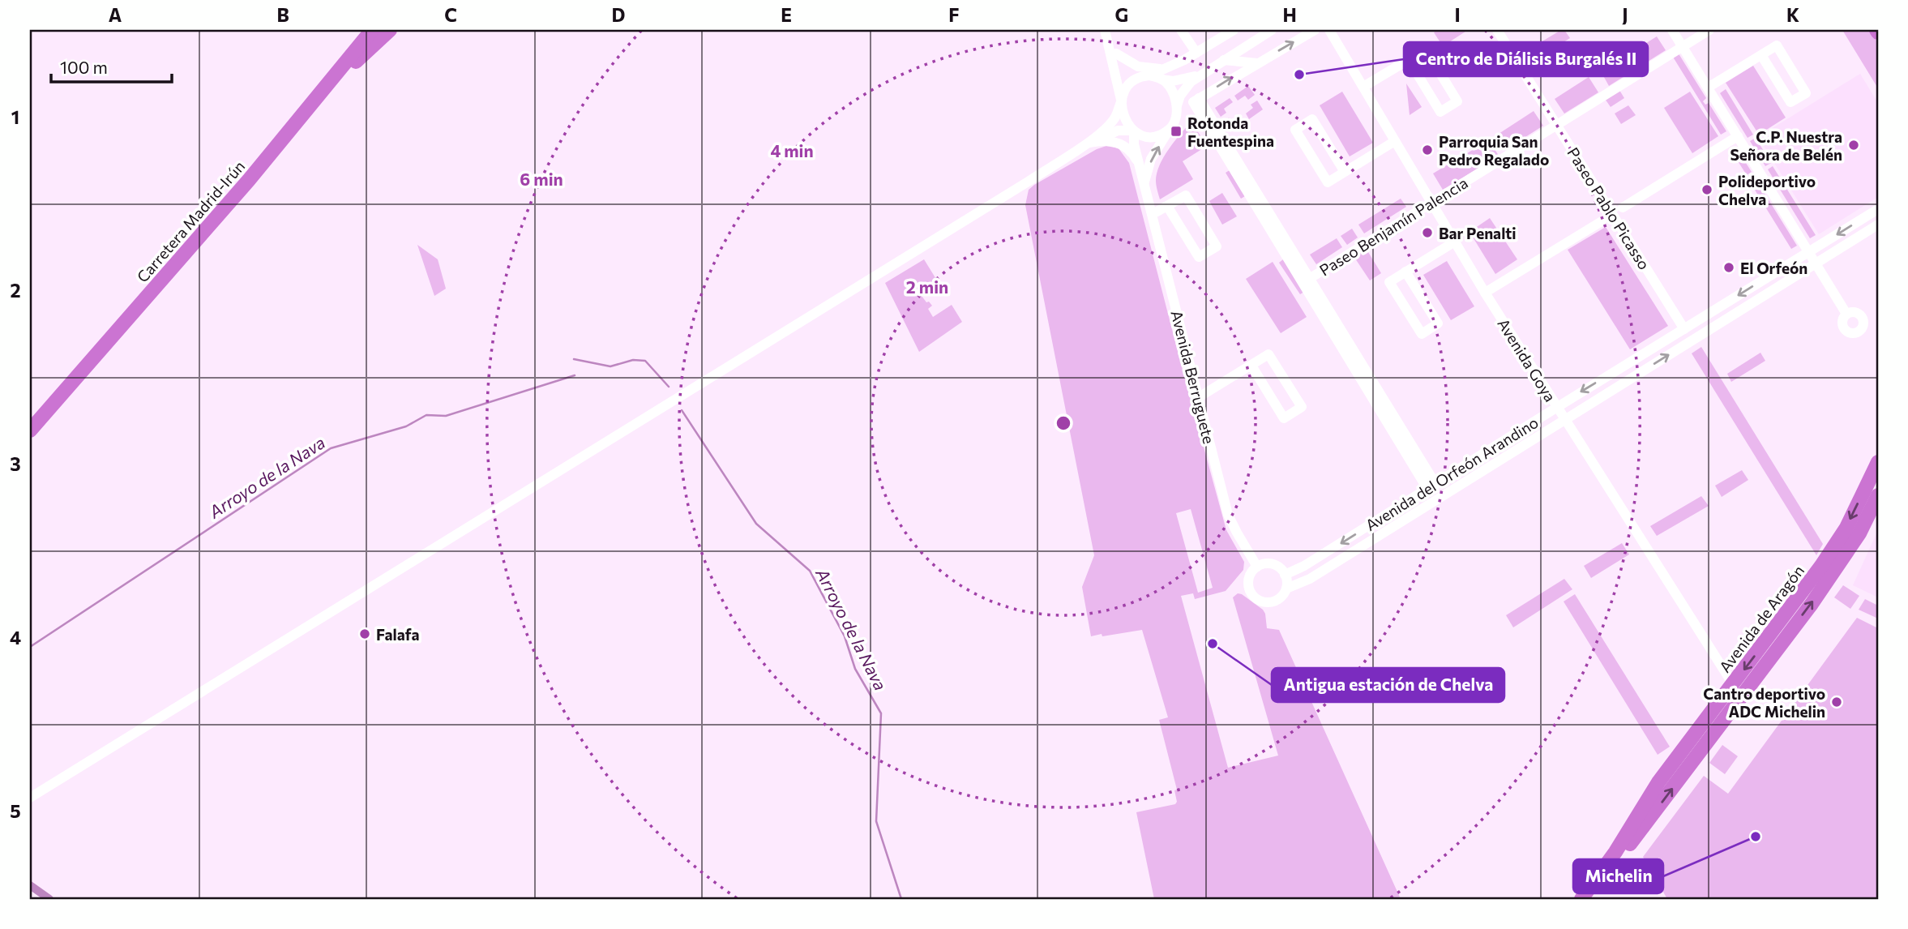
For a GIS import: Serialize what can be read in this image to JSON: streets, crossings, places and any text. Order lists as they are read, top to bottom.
{
  "streets": {
    "highway": ["Carretera Madrid-Irún", "Avenida de Aragón"],
    "street": [
      "Paseo Pablo Picasso",
      "Paseo Benjamín Palencia",
      "Avenida Goya",
      "Avenida Berruguete",
      "Avenida del Orfeón Arandino"
    ]
  },
  "crossings": [
    ["Paseo Pablo Picasso", "Paseo Benjamín Palencia"],
    ["Paseo Pablo Picasso", "Avenida del Orfeón Arandino"],
    ["Paseo Benjamín Palencia", "Avenida Goya"],
    ["Avenida Goya", "Avenida del Orfeón Arandino"],
    ["Avenida Goya", "Avenida de Aragón"],
    ["Avenida Berruguete", "Avenida del Orfeón Arandino"]
  ],
  "water": ["Arroyo de la Nava"],
  "places": {
    "other": [
      "Centro de Diálisis Burgalés II",
      "C.P. Nuestra Señora de Belén",
      "Parroquia San Pedro Regalado",
      "Polideportivo Chelva",
      "Bar Penalti",
      "El Orfeón",
      "Falafa",
      "Antigua estación de Chelva",
      "Cantro deportivo ADC Michelin",
      "Michelin"
    ],
    "transit": ["Rotonda Fuentespina"]
  },
  "scale_bar": "100 m",
  "grid": {
    "columns": [
      "A",
      "B",
      "C",
      "D",
      "E",
      "F",
      "G",
      "H",
      "I",
      "J",
      "K"
    ],
    "rows": [
      "1",
      "2",
      "3",
      "4",
      "5"
    ]
  },
  "rings": ["4 min", "6 min", "2 min"]
}
